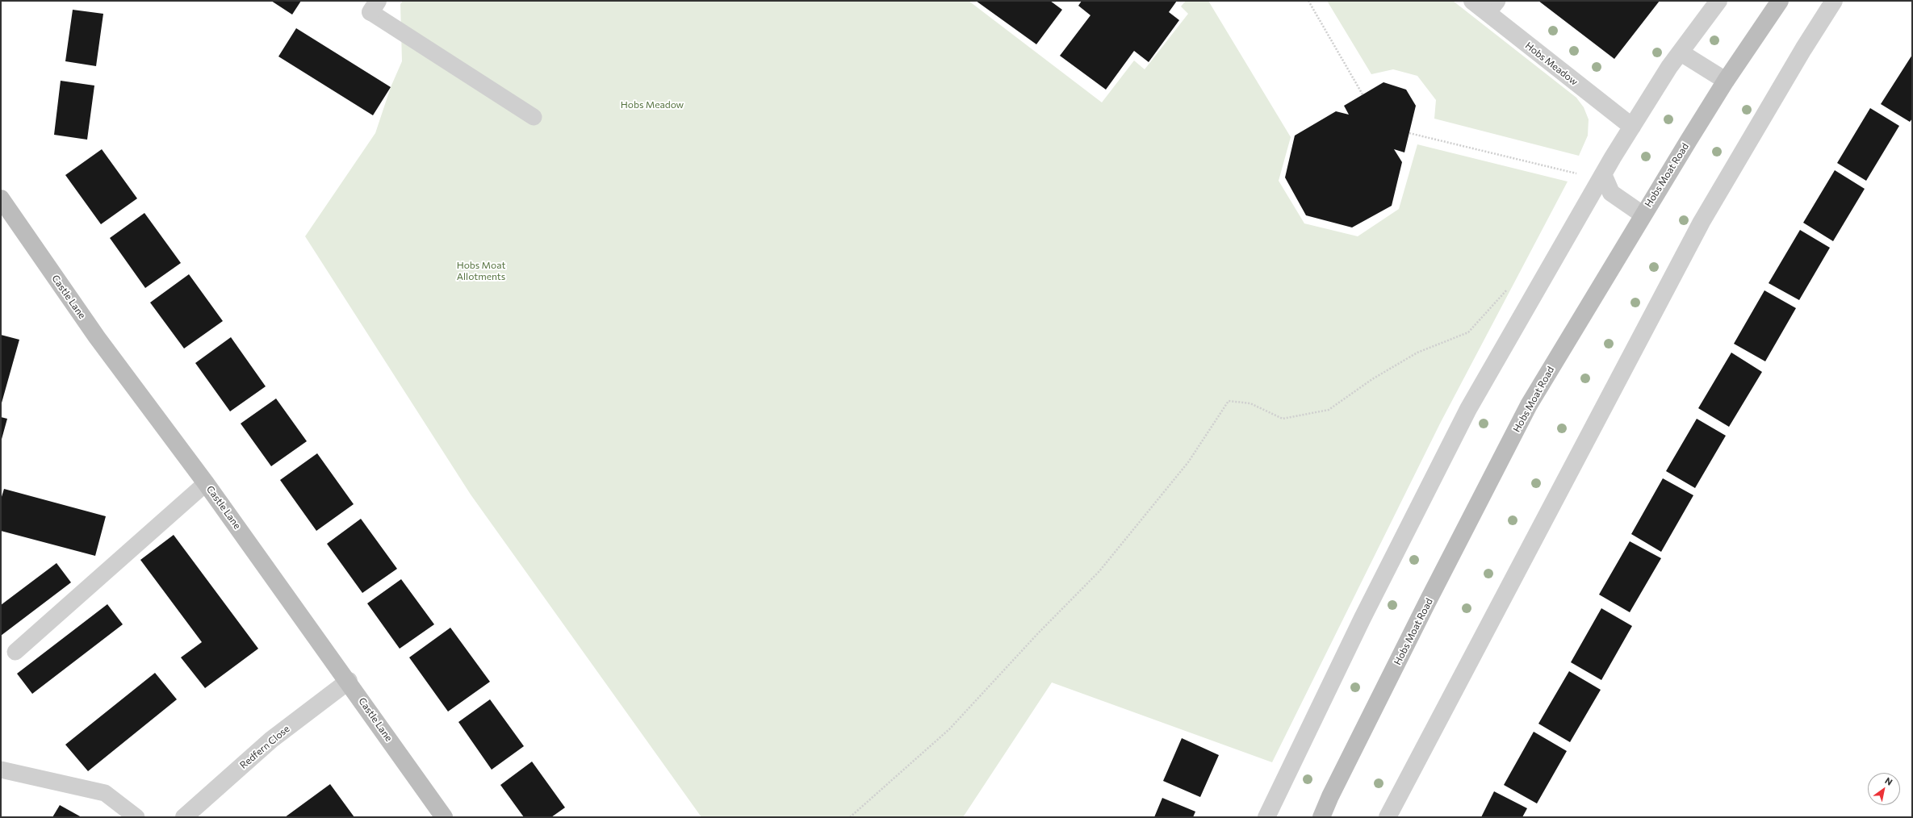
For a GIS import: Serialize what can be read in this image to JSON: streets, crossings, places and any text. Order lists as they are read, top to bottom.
{
  "streets": {
    "main road": ["Hobs Moat Road", "Castle Lane"],
    "street": ["Hobs Meadow", "Redfern Close"]
  },
  "crossings": [
    ["Castle Lane", "Redfern Close"]
  ],
  "parks": ["Hobs Meadow", "Hobs Moat Allotments"],
  "north": "top right"
}
